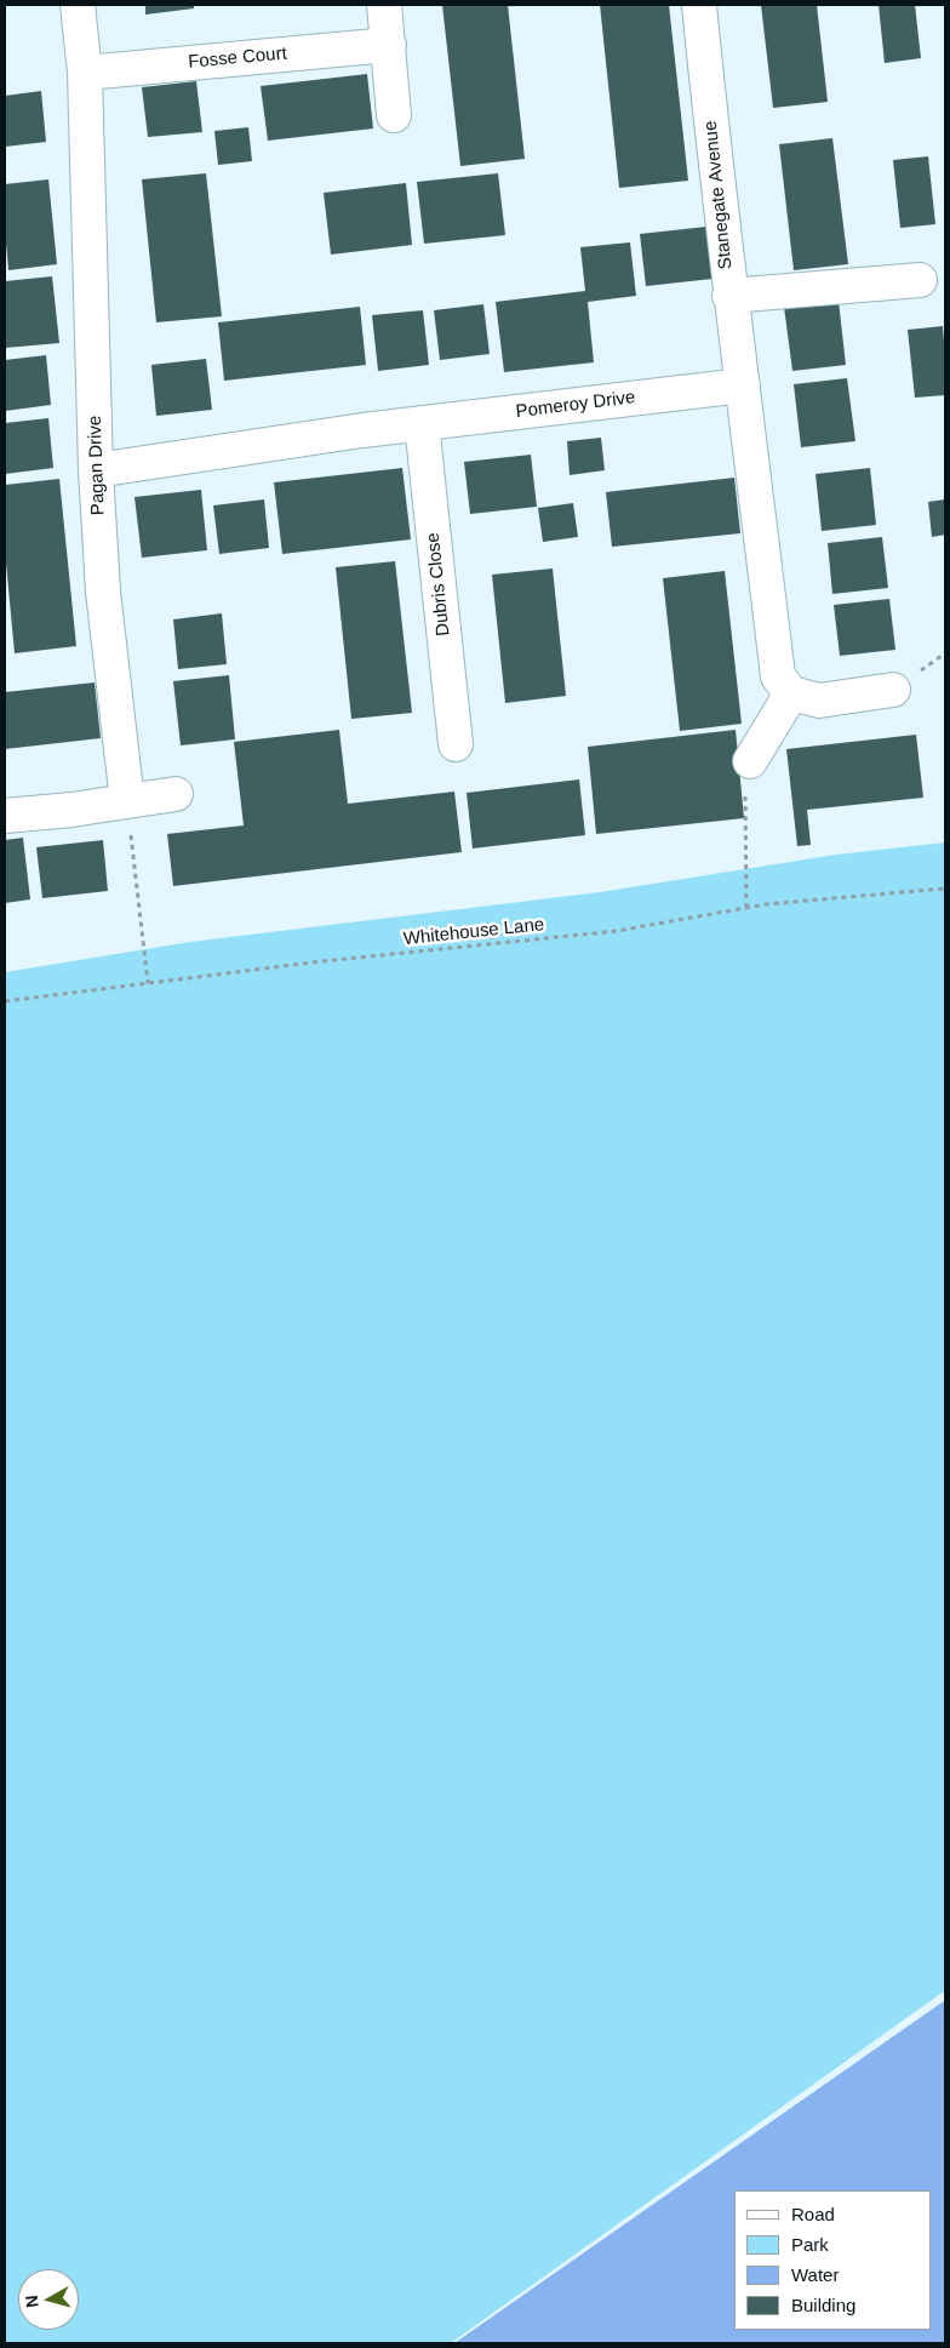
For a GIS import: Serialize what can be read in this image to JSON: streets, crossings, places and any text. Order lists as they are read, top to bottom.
{
  "streets": {
    "street": [
      "Fosse Court",
      "Stanegate Avenue",
      "Pomeroy Drive",
      "Pagan Drive",
      "Dubris Close"
    ],
    "path": ["Whitehouse Lane"]
  },
  "crossings": [
    ["Fosse Court", "Pagan Drive"],
    ["Stanegate Avenue", "Pomeroy Drive"],
    ["Pomeroy Drive", "Pagan Drive"],
    ["Pomeroy Drive", "Dubris Close"]
  ],
  "legend": [
    "Road",
    "Park",
    "Water",
    "Building"
  ],
  "north": "left"
}
